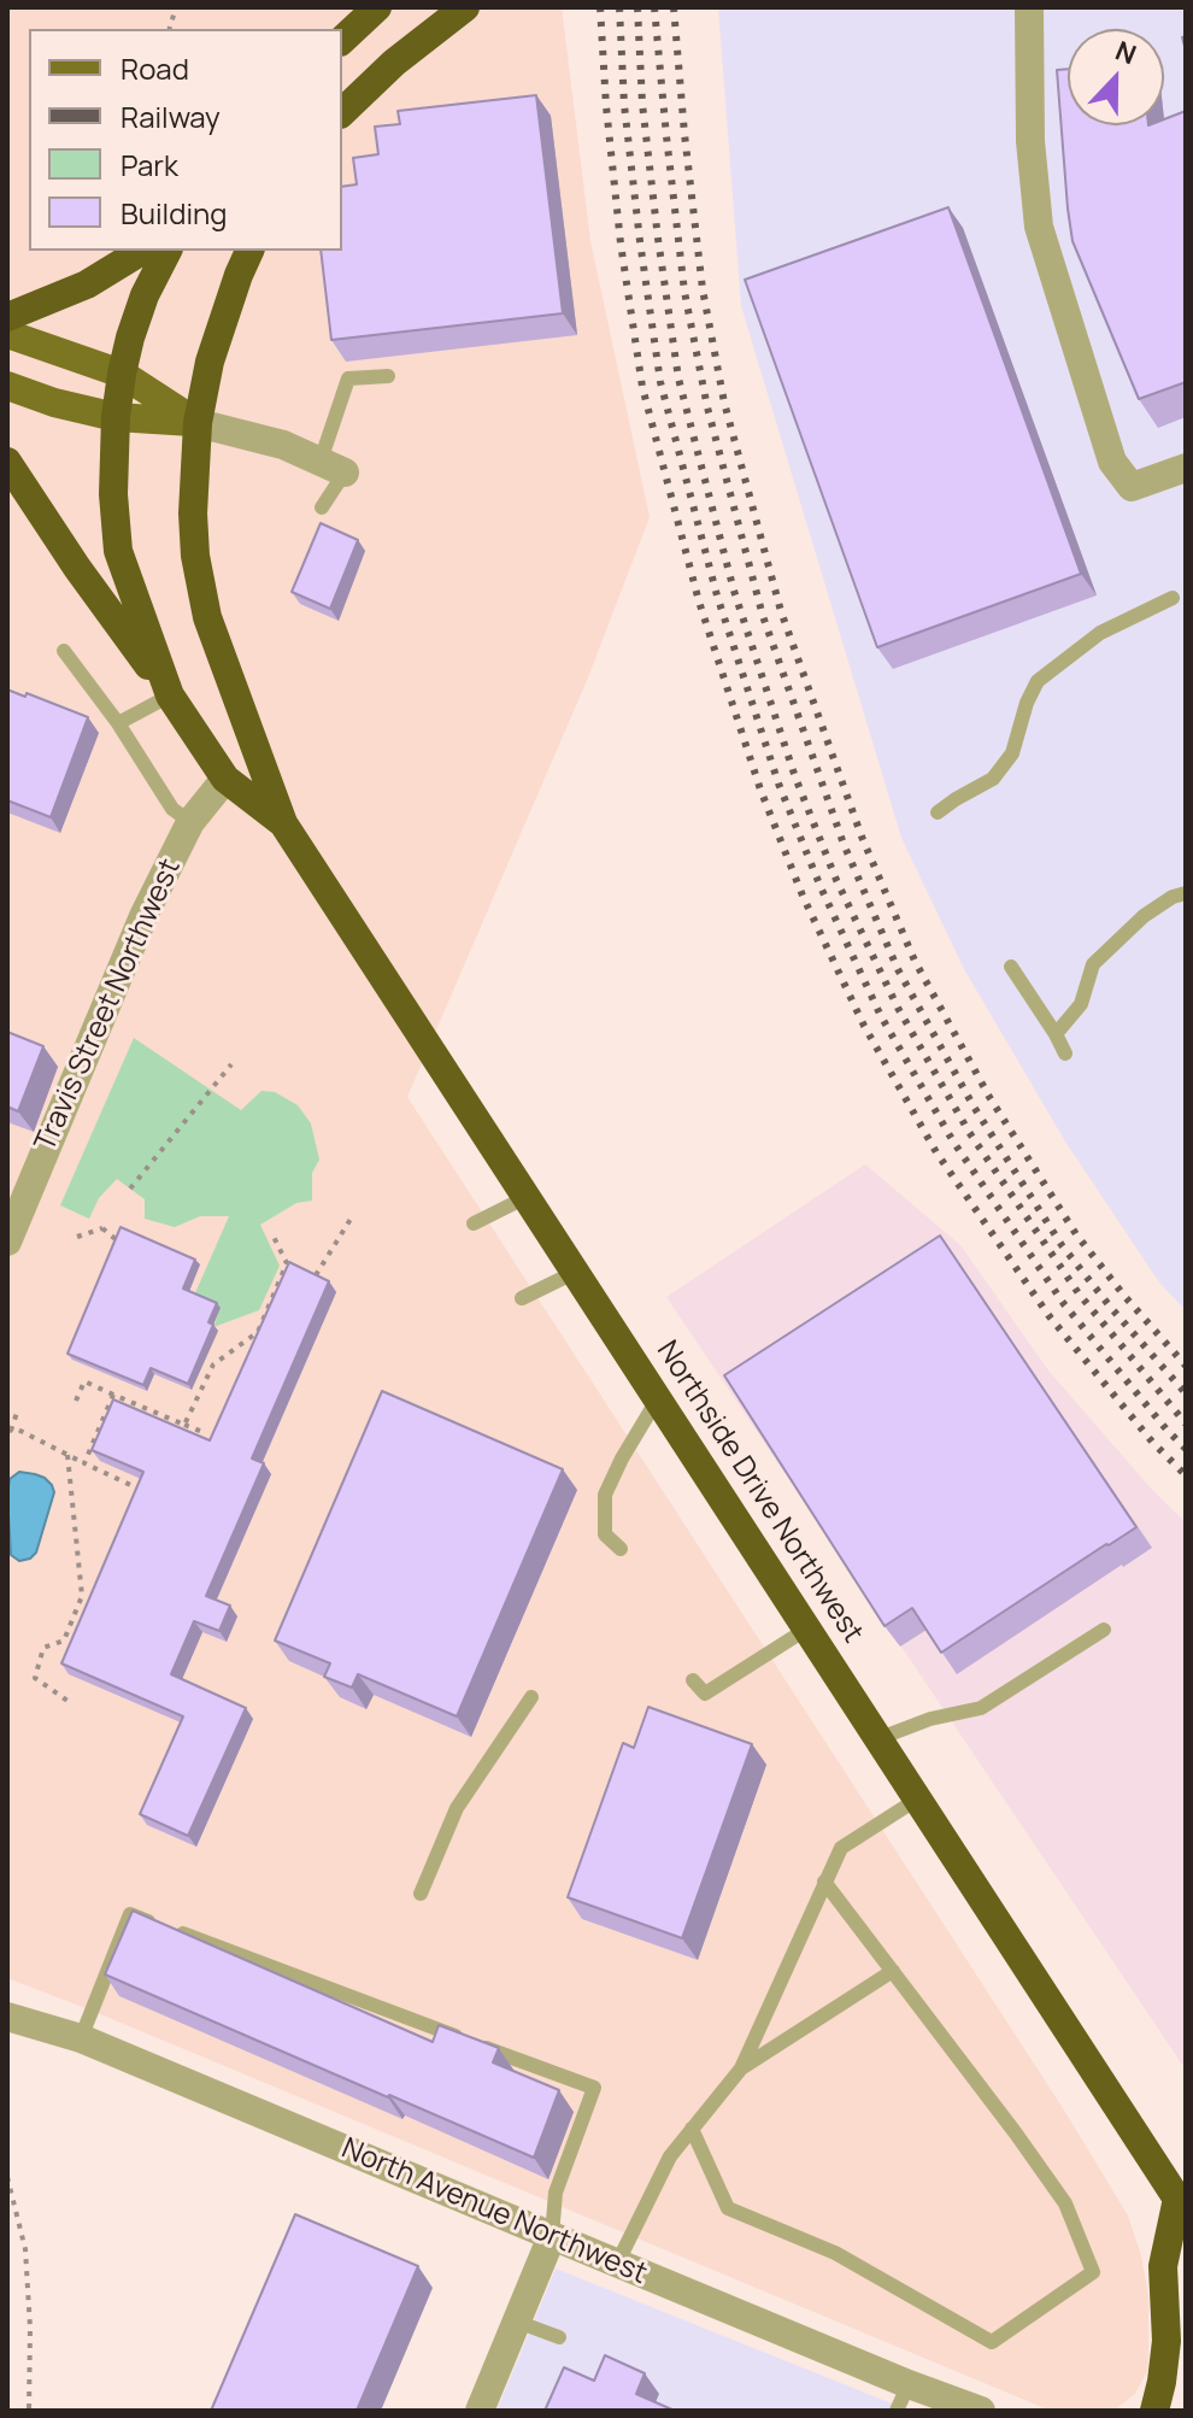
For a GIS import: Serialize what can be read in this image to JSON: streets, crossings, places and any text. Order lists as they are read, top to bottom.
{
  "streets": {
    "highway": ["Northside Drive Northwest"],
    "street": ["Travis Street Northwest", "North Avenue Northwest"]
  },
  "crossings": [
    ["Travis Street Northwest", "Northside Drive Northwest"]
  ],
  "legend": [
    "Road",
    "Railway",
    "Park",
    "Building"
  ],
  "north": "top"
}
